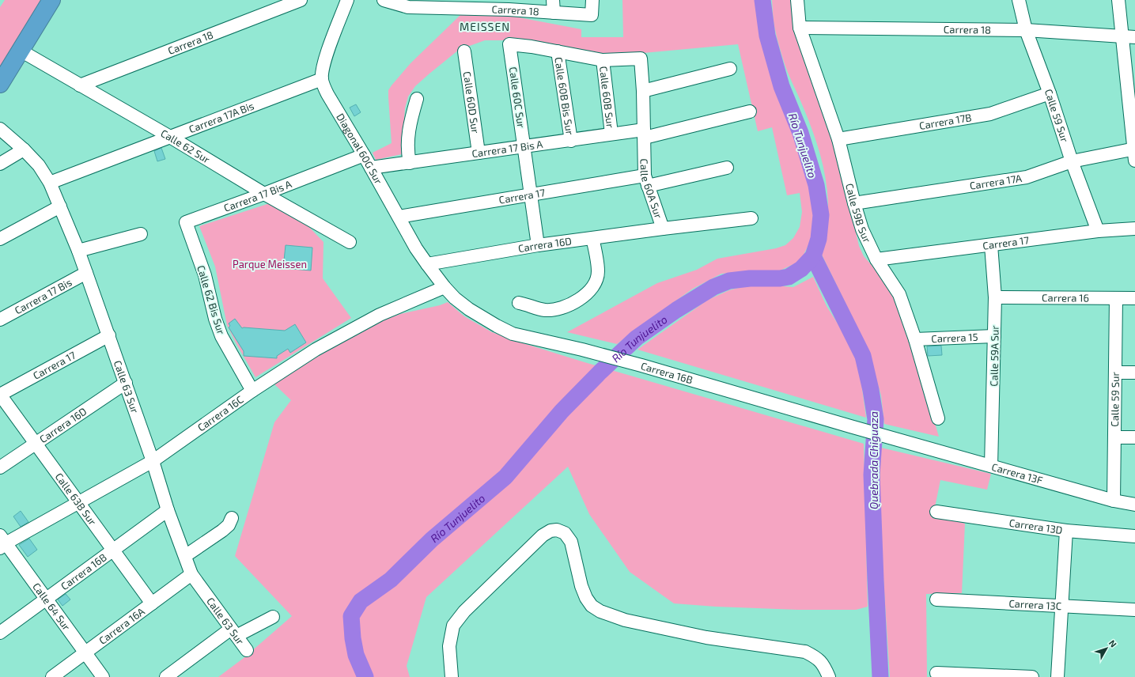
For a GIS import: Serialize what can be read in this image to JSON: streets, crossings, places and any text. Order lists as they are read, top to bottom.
{
  "streets": {
    "street": [
      "Carrera 18",
      "Calle 60B Bis Sur",
      "Calle 60C Sur",
      "Calle 60B Sur",
      "Calle 60D Sur",
      "Calle 59 Sur",
      "Carrera 17A Bis",
      "Carrera 17B",
      "Calle 62 Sur",
      "Diagonal 60G Sur",
      "Carrera 17 Bis A",
      "Carrera 17A",
      "Calle 60A Sur",
      "Carrera 17",
      "Calle 59B Sur",
      "Carrera 16D",
      "Carrera 17 Bis",
      "Carrera 16",
      "Calle 62 Bis Sur",
      "Carrera 15",
      "Calle 59A Sur",
      "Carrera 16B",
      "Calle 63 Sur",
      "Carrera 16C",
      "Carrera 13F",
      "Calle 63B Sur",
      "Carrera 13D",
      "Carrera 13C",
      "Calle 64 Sur",
      "Carrera 16A"
    ]
  },
  "crossings": [
    ["Carrera 18", "Calle 59 Sur"],
    ["Carrera 18", "Calle 62 Sur"],
    ["Carrera 18", "Calle 59B Sur"],
    ["Calle 60B Bis Sur", "Calle 60C Sur"],
    ["Calle 60B Bis Sur", "Carrera 17 Bis A"],
    ["Calle 60C Sur", "Carrera 17 Bis A"],
    ["Calle 60C Sur", "Carrera 17"],
    ["Calle 60C Sur", "Carrera 16D"],
    ["Calle 60B Sur", "Carrera 17 Bis A"],
    ["Calle 60B Sur", "Calle 60A Sur"],
    ["Calle 60D Sur", "Carrera 17 Bis A"],
    ["Calle 59 Sur", "Carrera 17B"],
    ["Calle 59 Sur", "Carrera 17A"],
    ["Calle 59 Sur", "Carrera 17"],
    ["Calle 59 Sur", "Carrera 16"],
    ["Calle 59 Sur", "Carrera 13F"],
    ["Carrera 17A Bis", "Calle 62 Sur"],
    ["Carrera 17A Bis", "Diagonal 60G Sur"],
    ["Carrera 17A Bis", "Calle 63 Sur"],
    ["Carrera 17B", "Calle 59B Sur"],
    ["Calle 62 Sur", "Carrera 17 Bis A"],
    ["Diagonal 60G Sur", "Carrera 17 Bis A"],
    ["Diagonal 60G Sur", "Carrera 17"],
    ["Diagonal 60G Sur", "Carrera 16D"],
    ["Diagonal 60G Sur", "Carrera 16B"],
    ["Diagonal 60G Sur", "Carrera 16C"],
    ["Carrera 17 Bis A", "Calle 60A Sur"],
    ["Carrera 17 Bis A", "Calle 62 Bis Sur"],
    ["Carrera 17A", "Calle 59B Sur"],
    ["Calle 60A Sur", "Carrera 17"],
    ["Calle 60A Sur", "Carrera 16D"],
    ["Carrera 17", "Calle 59B Sur"],
    ["Carrera 17", "Calle 59A Sur"],
    ["Carrera 17", "Calle 63 Sur"],
    ["Carrera 17", "Calle 63B Sur"],
    ["Calle 59B Sur", "Carrera 15"],
    ["Carrera 16D", "Calle 63 Sur"],
    ["Carrera 16D", "Calle 63B Sur"],
    ["Carrera 17 Bis", "Calle 63 Sur"],
    ["Carrera 16", "Calle 59A Sur"],
    ["Calle 62 Bis Sur", "Carrera 16C"],
    ["Carrera 15", "Calle 59A Sur"],
    ["Calle 59A Sur", "Carrera 13F"],
    ["Carrera 16B", "Calle 63 Sur"],
    ["Carrera 16B", "Carrera 16C"],
    ["Carrera 16B", "Carrera 13F"],
    ["Carrera 16B", "Calle 63B Sur"],
    ["Carrera 16B", "Calle 64 Sur"],
    ["Calle 63 Sur", "Carrera 16C"],
    ["Calle 63 Sur", "Carrera 16A"],
    ["Carrera 16C", "Calle 63B Sur"],
    ["Carrera 16C", "Calle 64 Sur"],
    ["Calle 63B Sur", "Carrera 16A"],
    ["Calle 64 Sur", "Carrera 16A"]
  ],
  "districts": ["MEISSEN"],
  "water": ["Río Tunjuelito", "Quebrada Chiguaza"],
  "parks": ["Parque Meissen"],
  "north": "top right"
}
